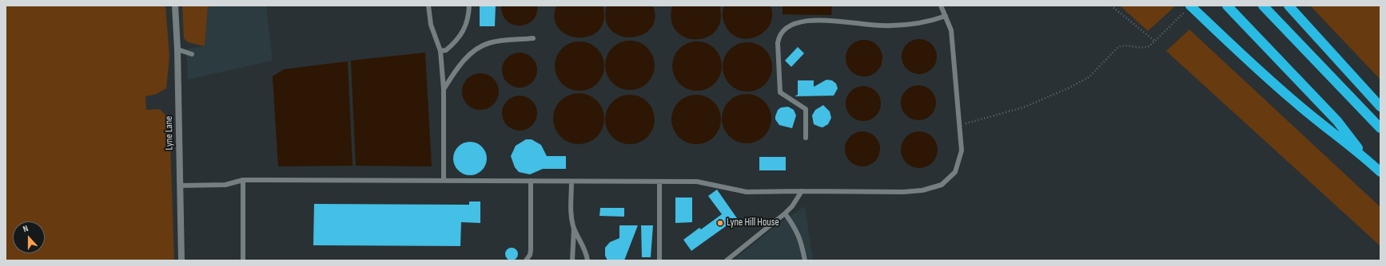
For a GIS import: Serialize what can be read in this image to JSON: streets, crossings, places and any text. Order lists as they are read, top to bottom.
{
  "streets": {
    "street": ["Lyne Lane"]
  },
  "places": ["Lyne Hill House"],
  "north": "top"
}
